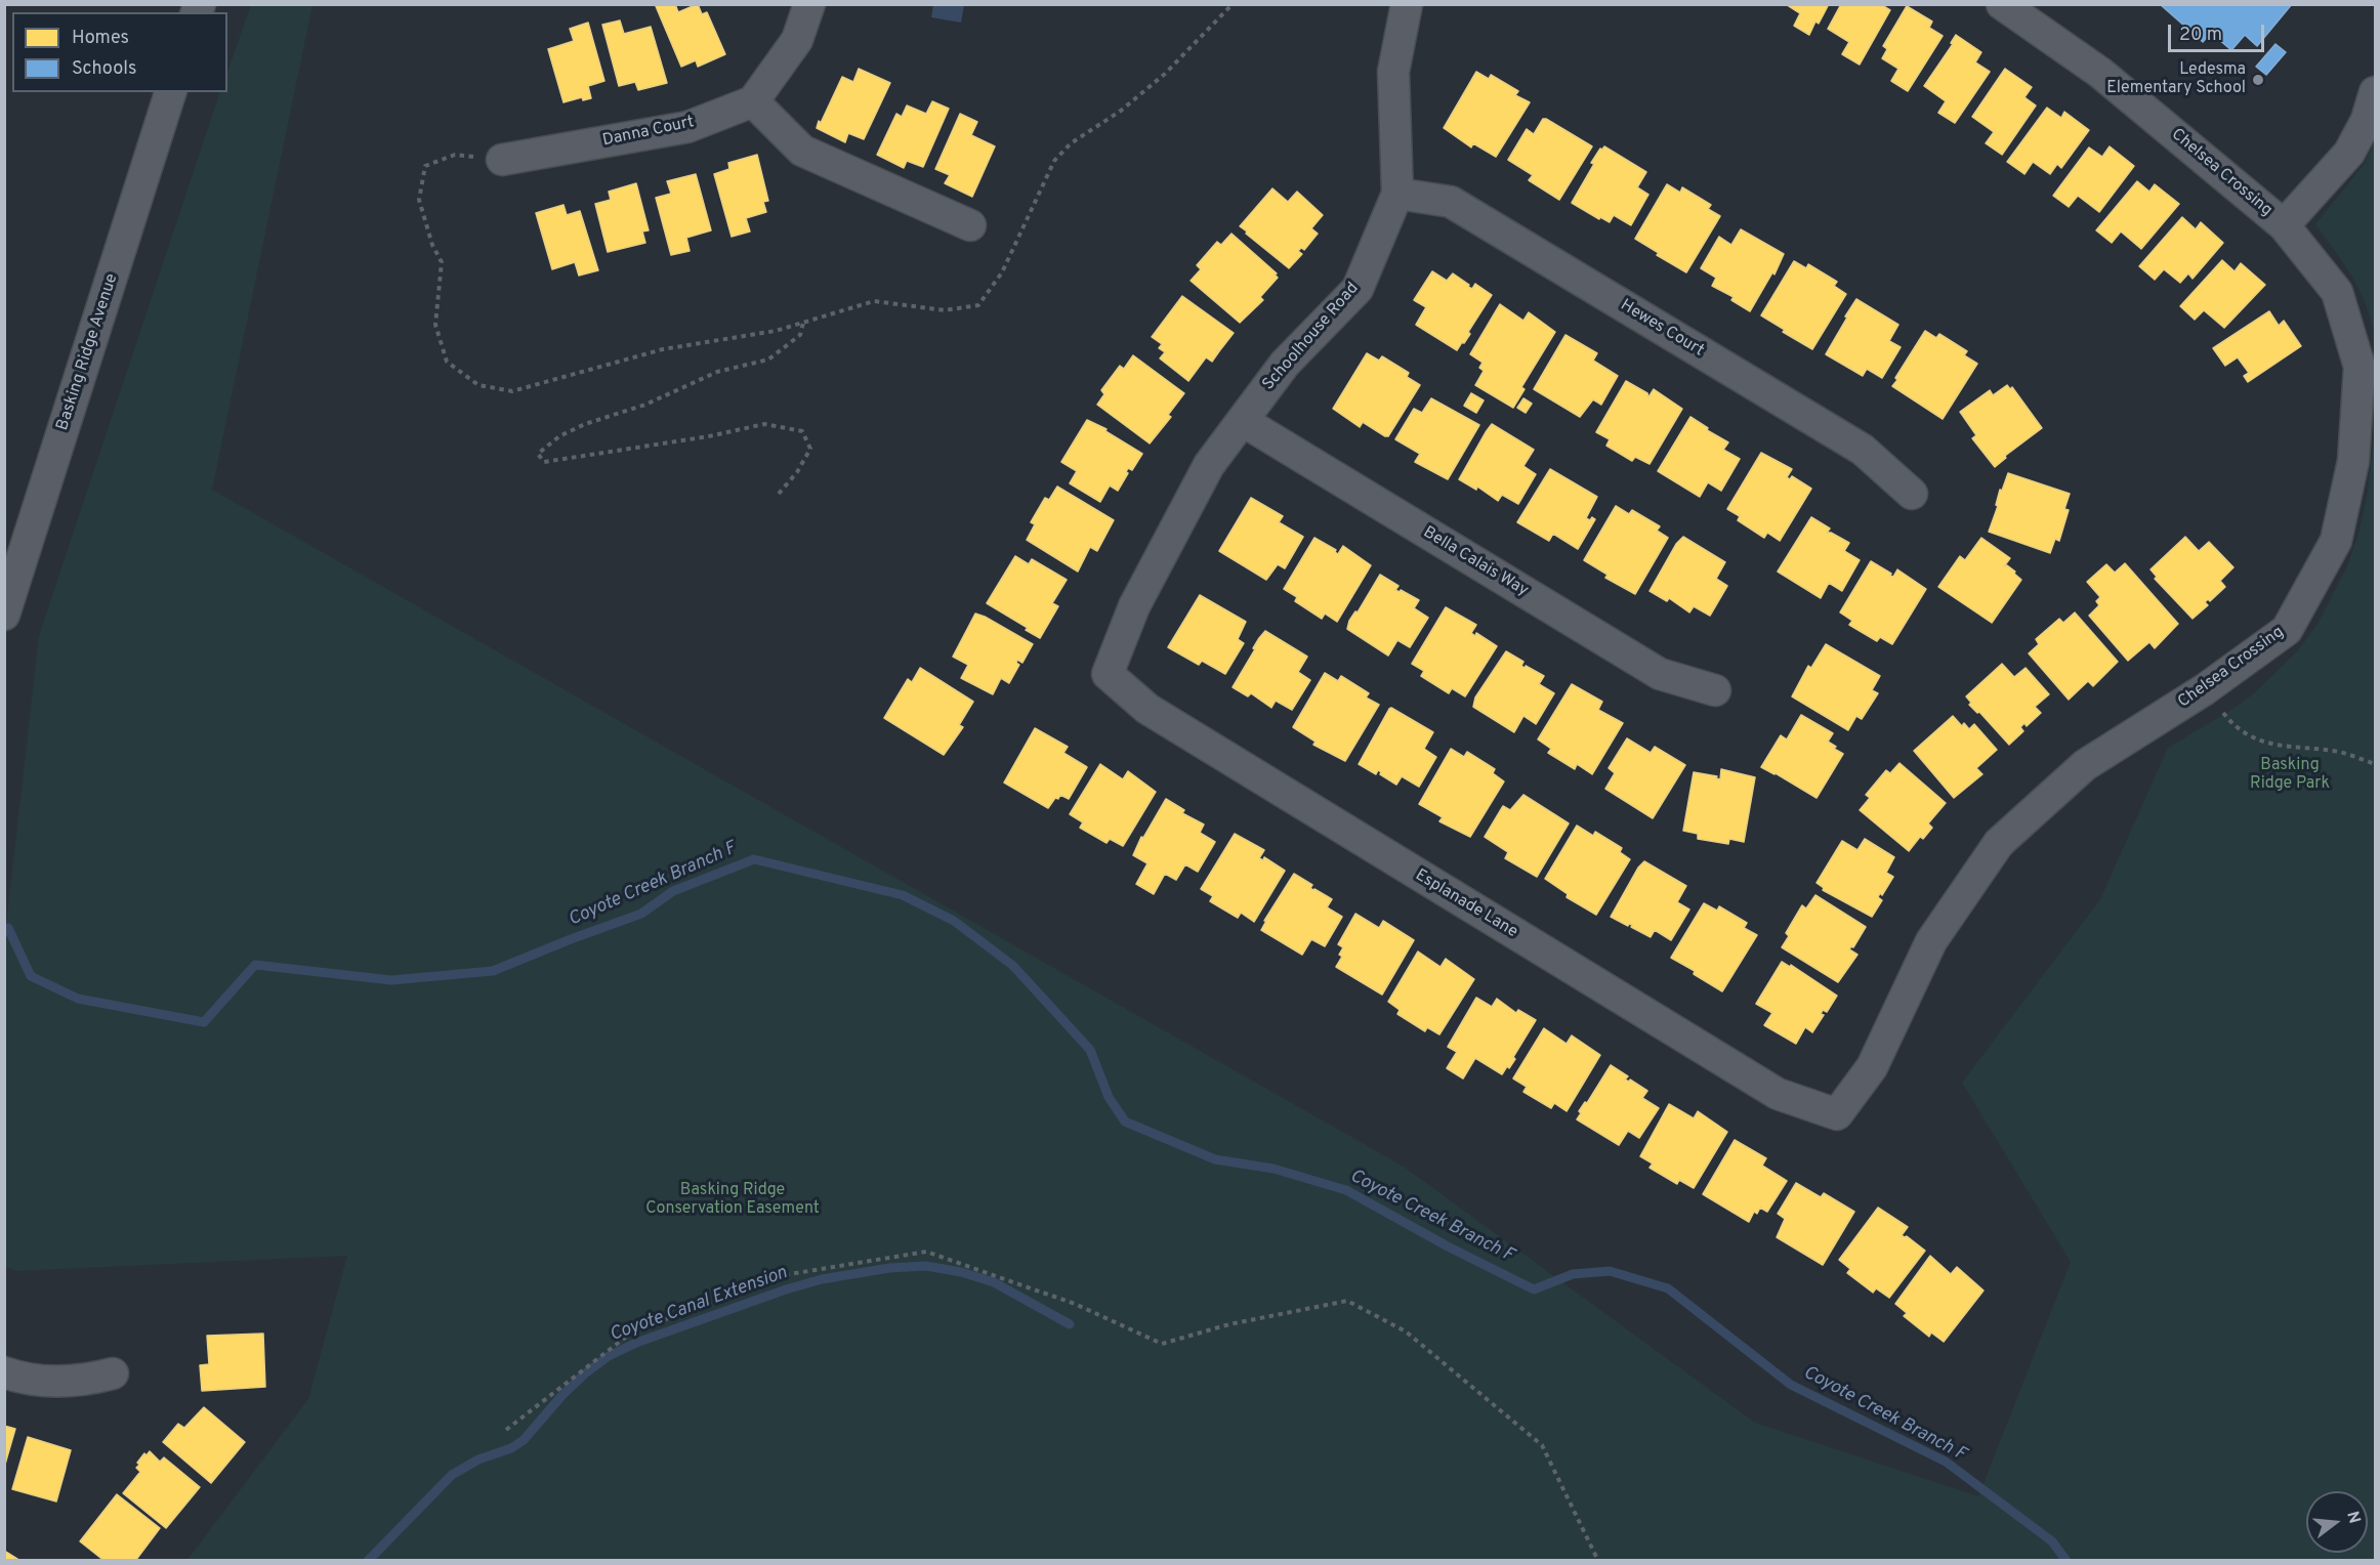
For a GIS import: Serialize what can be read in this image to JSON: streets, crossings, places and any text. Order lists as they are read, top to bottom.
{
  "streets": {
    "street": [
      "Danna Court",
      "Chelsea Crossing",
      "Hewes Court",
      "Schoolhouse Road",
      "Basking Ridge Avenue",
      "Bella Calais Way",
      "Esplanade Lane"
    ]
  },
  "crossings": [
    ["Chelsea Crossing", "Esplanade Lane"],
    ["Hewes Court", "Schoolhouse Road"],
    ["Schoolhouse Road", "Bella Calais Way"],
    ["Schoolhouse Road", "Esplanade Lane"]
  ],
  "water": ["Coyote Creek Branch F", "Coyote Canal Extension"],
  "parks": ["Basking Ridge Park", "Basking Ridge Conservation Easement"],
  "places": ["Ledesma Elementary School"],
  "legend": ["Homes", "Schools"],
  "scale_bar": "20 m",
  "north": "right"
}
